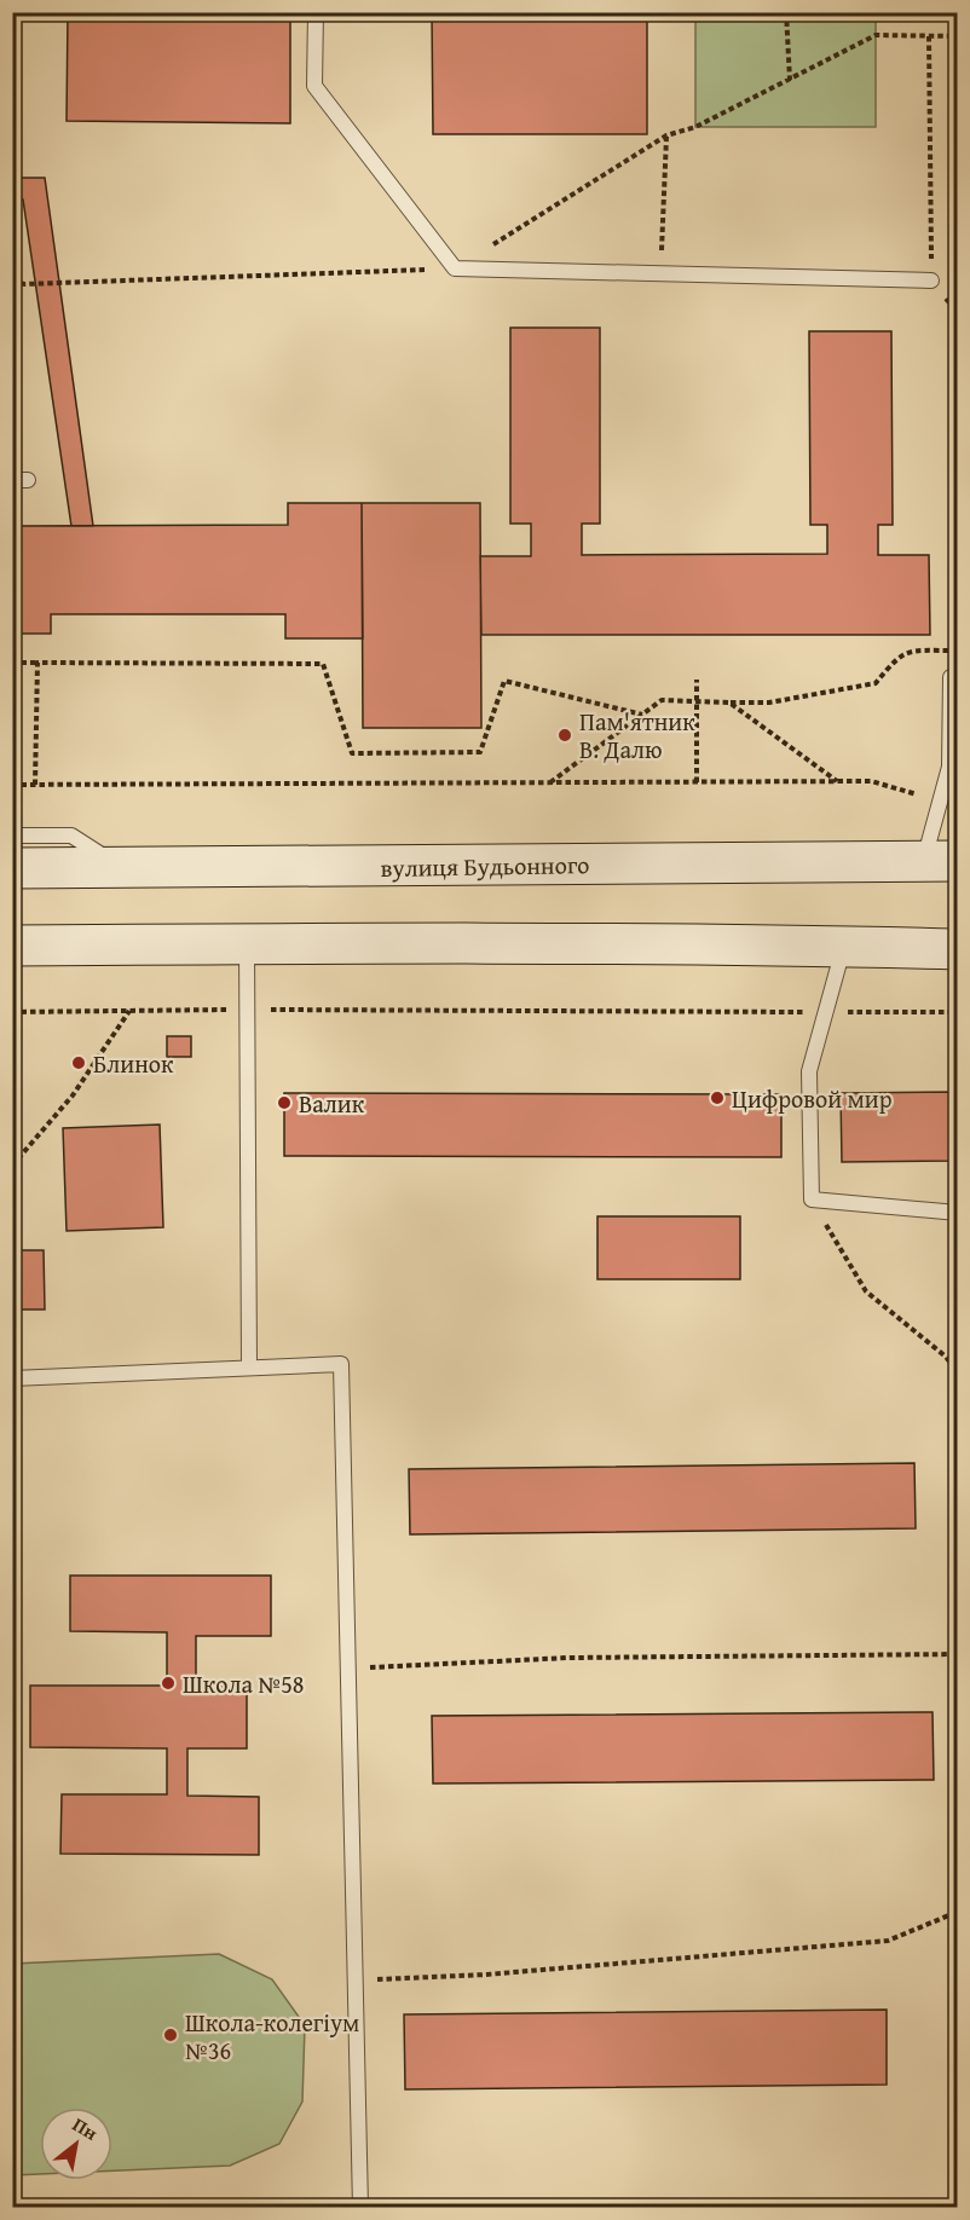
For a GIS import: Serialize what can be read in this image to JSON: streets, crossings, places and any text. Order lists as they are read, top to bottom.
{
  "streets": {
    "main road": ["вулиця Будьонного"]
  },
  "places": [
    "Пам'ятник В. Далю",
    "Блинок",
    "Цифровой мир",
    "Валик",
    "Школа №58",
    "Школа-колегіум №36"
  ],
  "north": "top right"
}
